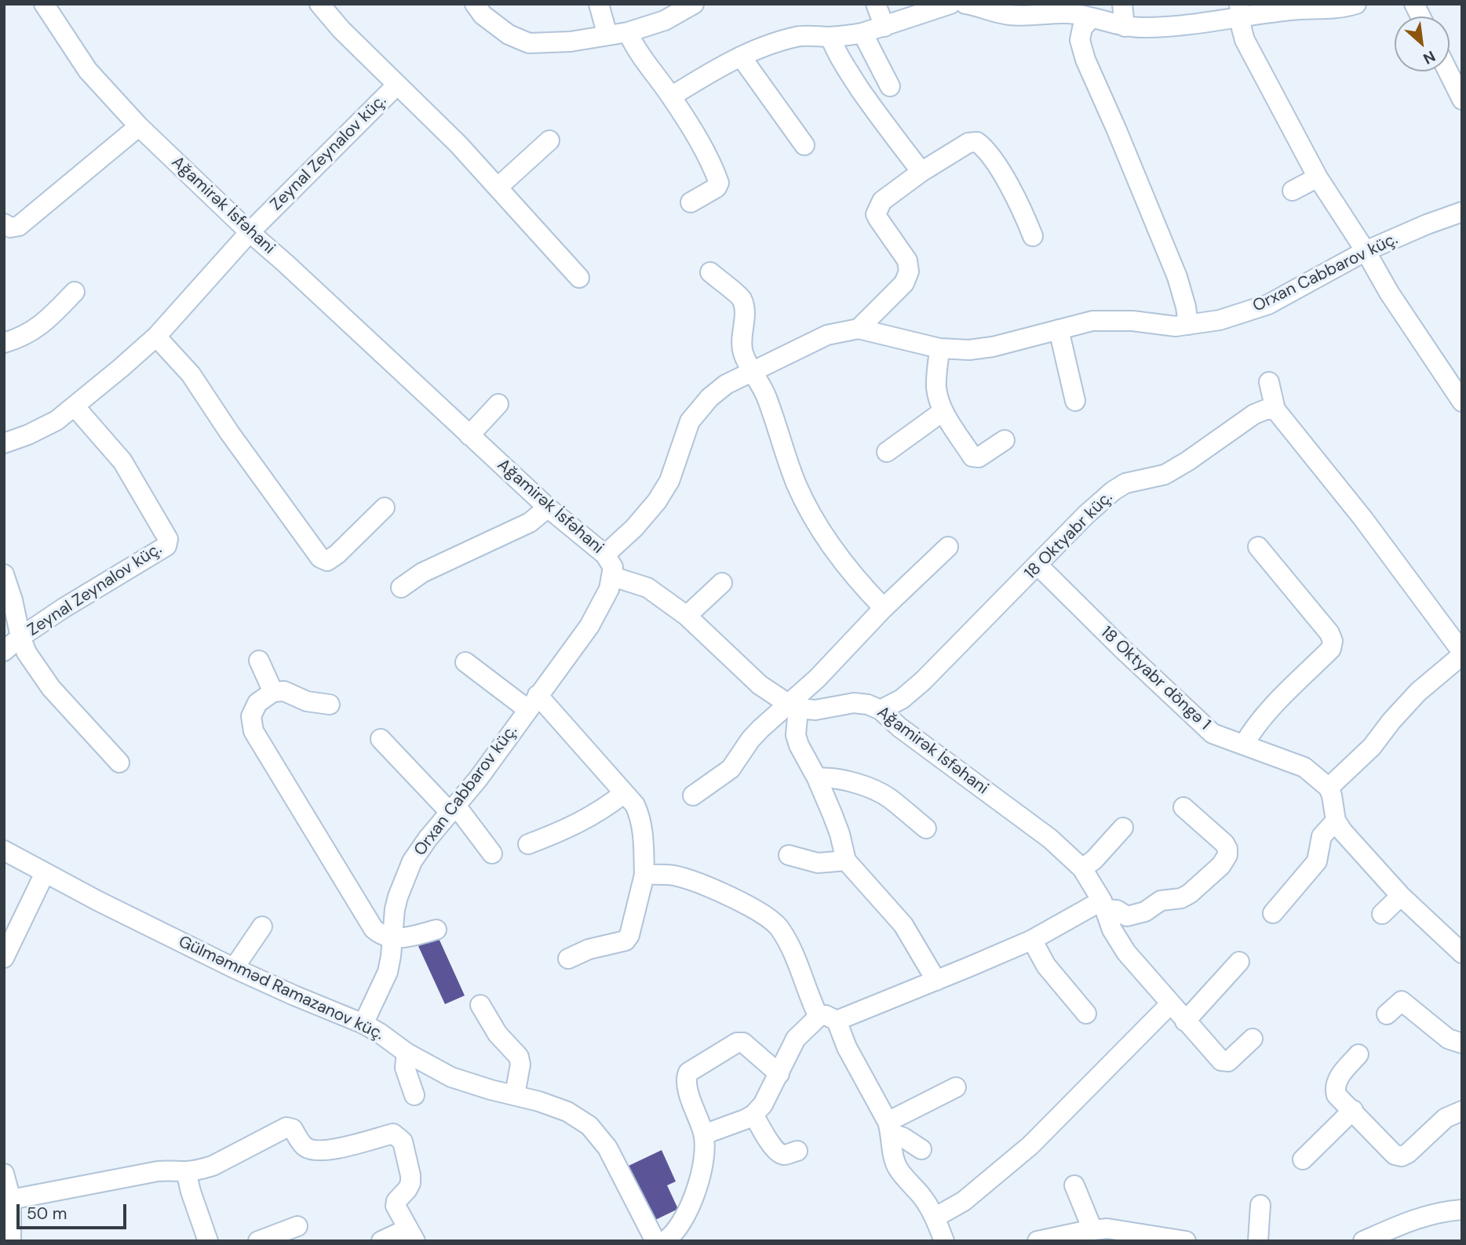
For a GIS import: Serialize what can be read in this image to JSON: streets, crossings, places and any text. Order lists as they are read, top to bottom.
{
  "streets": {
    "street": [
      "Zeynal Zeynalov küç.",
      "Ağamirək İsfəhani",
      "Orxan Cabbarov küç.",
      "18 Oktyabr küç.",
      "18 Oktyabr döngə 1",
      "Gülməmməd Ramazanov küç."
    ]
  },
  "crossings": [
    ["Zeynal Zeynalov küç.", "Ağamirək İsfəhani"],
    ["Ağamirək İsfəhani", "Orxan Cabbarov küç."],
    ["Ağamirək İsfəhani", "18 Oktyabr küç."],
    ["Orxan Cabbarov küç.", "Gülməmməd Ramazanov küç."],
    ["18 Oktyabr küç.", "18 Oktyabr döngə 1"]
  ],
  "scale_bar": "50 m",
  "north": "bottom right"
}
